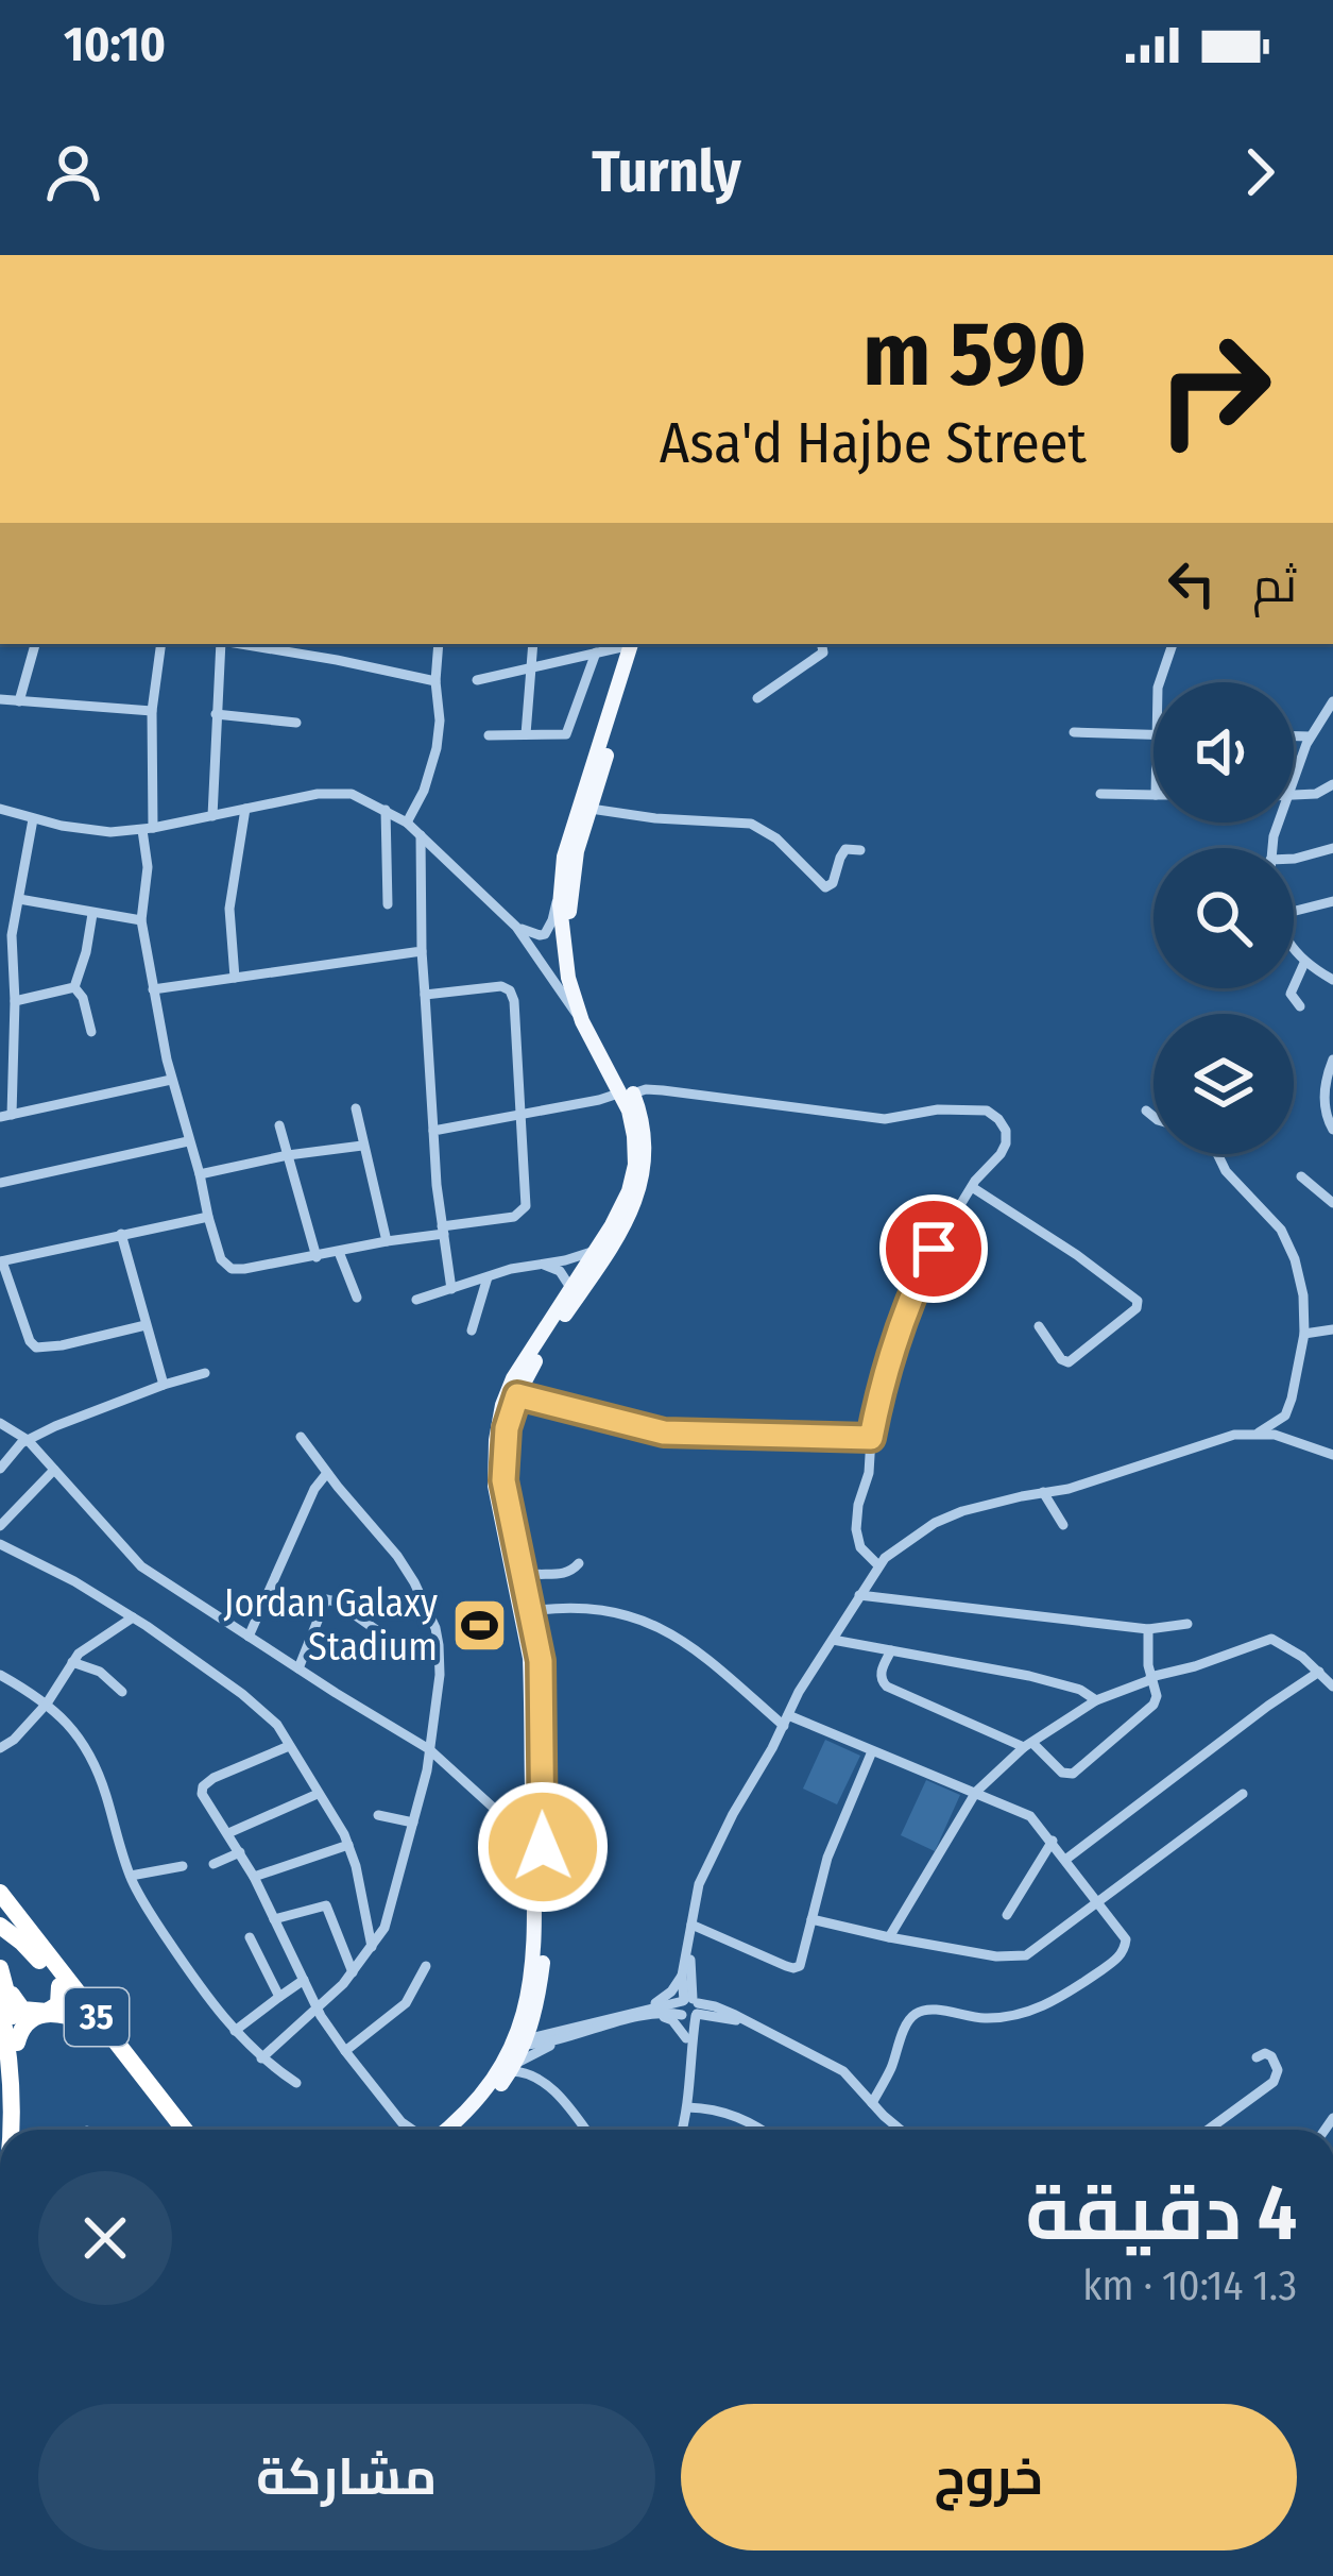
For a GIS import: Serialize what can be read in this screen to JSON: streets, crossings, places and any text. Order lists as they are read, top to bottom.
{
  "streets": {
    "highway": ["35"]
  },
  "places": {
    "sports": ["Jordan Galaxy Stadium"]
  },
  "page": {
    "status": "10:10",
    "header": "Turnly",
    "turn": ["590 m", "Asa'd Hajbe Street"],
    "then": "ثم",
    "heading": ["4 دقيقة", "1.3 km · 10:14"],
    "buttons": ["خروج", "مشاركة"]
  }
}
